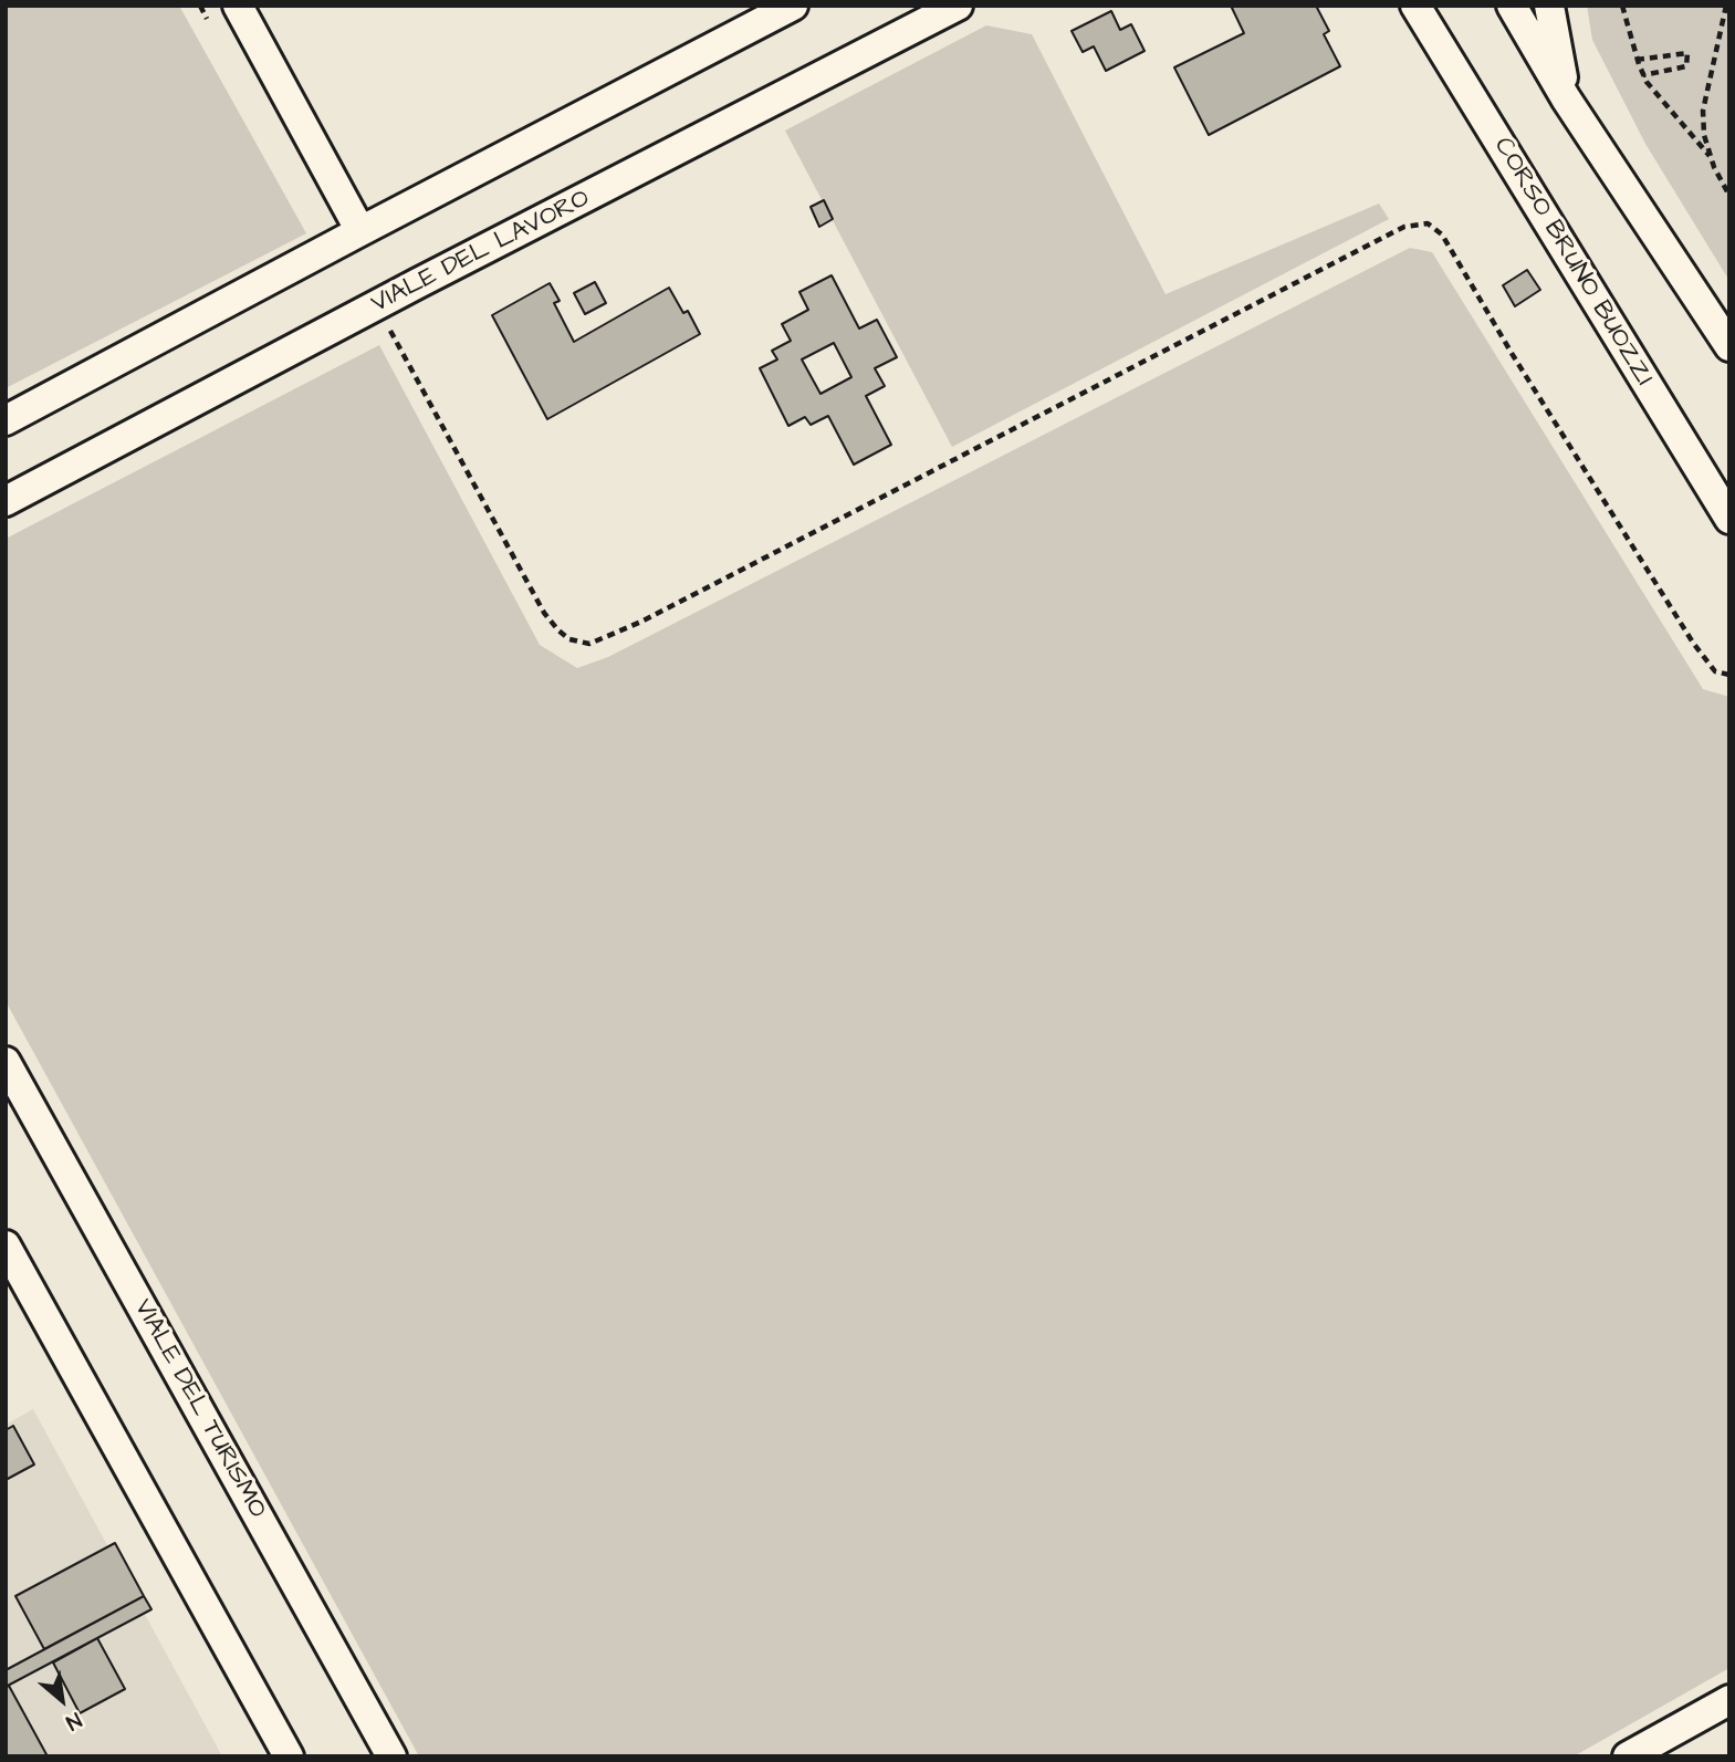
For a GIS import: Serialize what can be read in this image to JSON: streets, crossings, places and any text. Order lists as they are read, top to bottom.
{
  "streets": {
    "street": ["VIALE DEL LAVORO", "CORSO BRUNO BUOZZI", "VIALE DEL TURISMO"]
  },
  "north": "bottom right"
}
